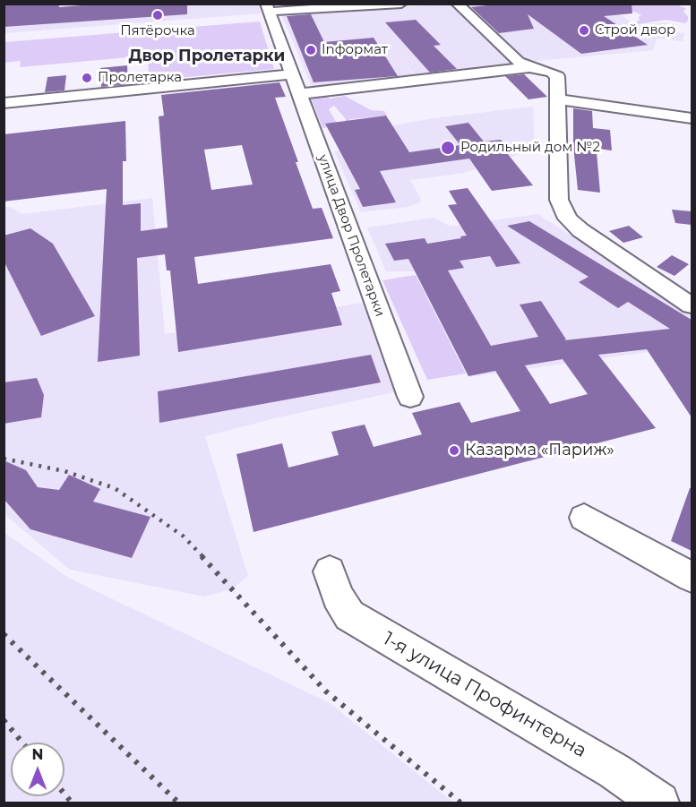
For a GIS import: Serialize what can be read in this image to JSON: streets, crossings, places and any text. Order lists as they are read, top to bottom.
{
  "streets": {
    "street": ["улица Двор Пролетарки", "1-я улица Профинтерна"]
  },
  "districts": ["Двор Пролетарки"],
  "places": [
    "Пятёрочка",
    "Строй двор",
    "Inформат",
    "Пролетарка",
    "Родильный дом №2",
    "Казарма «Париж»"
  ],
  "north": "top"
}
